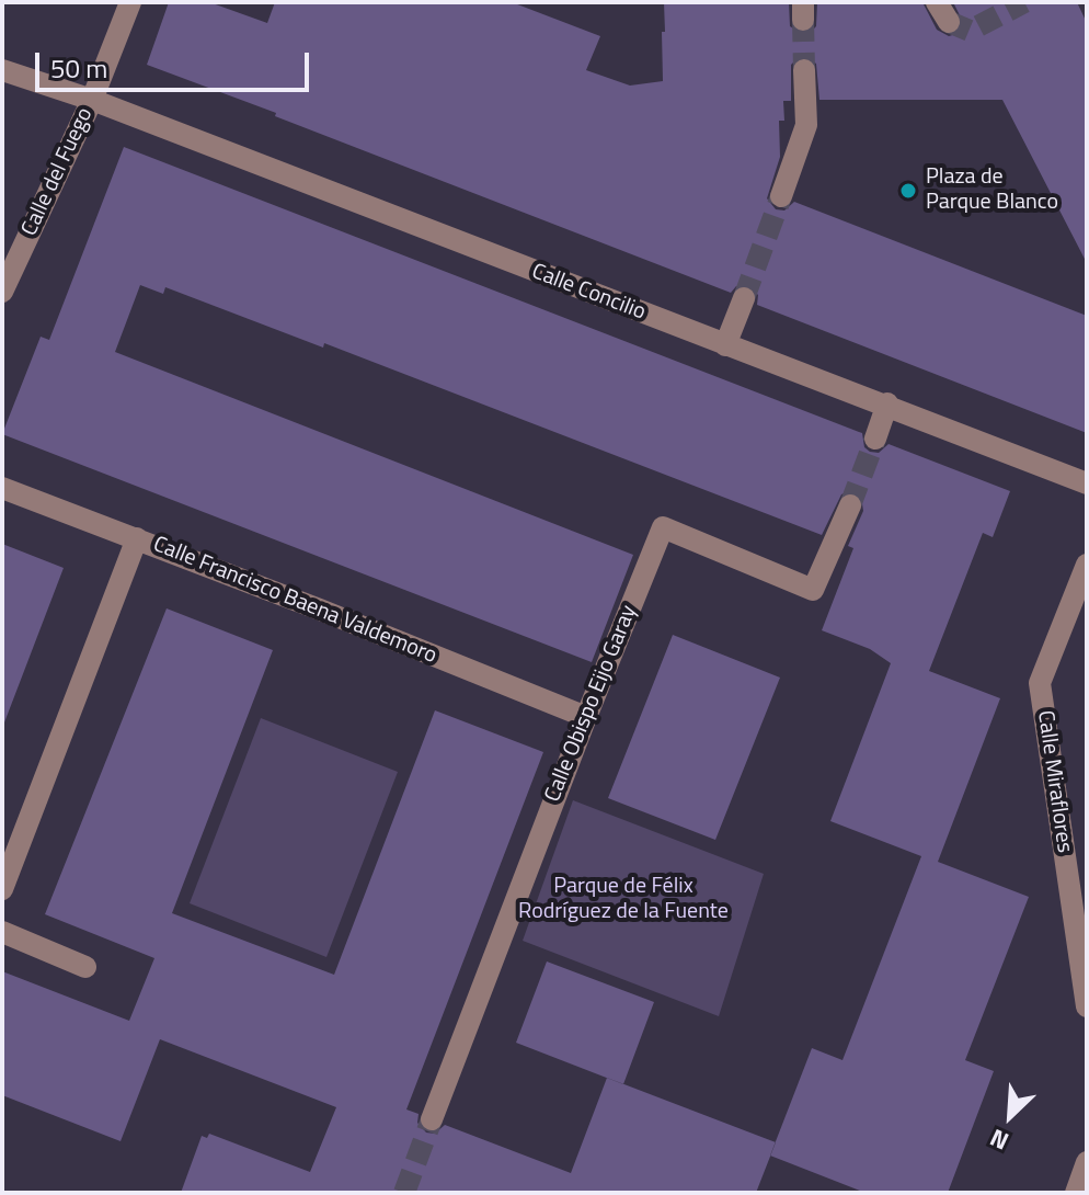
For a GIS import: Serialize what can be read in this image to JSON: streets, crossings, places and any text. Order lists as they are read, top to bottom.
{
  "streets": {
    "street": [
      "Calle del Fuego",
      "Calle Concilio",
      "Calle Francisco Baena Valdemoro",
      "Calle Obispo Eijo Garay",
      "Calle Miraflores"
    ]
  },
  "crossings": [
    ["Calle del Fuego", "Calle Concilio"],
    ["Calle Francisco Baena Valdemoro", "Calle Obispo Eijo Garay"]
  ],
  "parks": ["Parque de Félix Rodríguez de la Fuente"],
  "places": ["Plaza de Parque Blanco"],
  "scale_bar": "50 m",
  "north": "bottom left"
}
